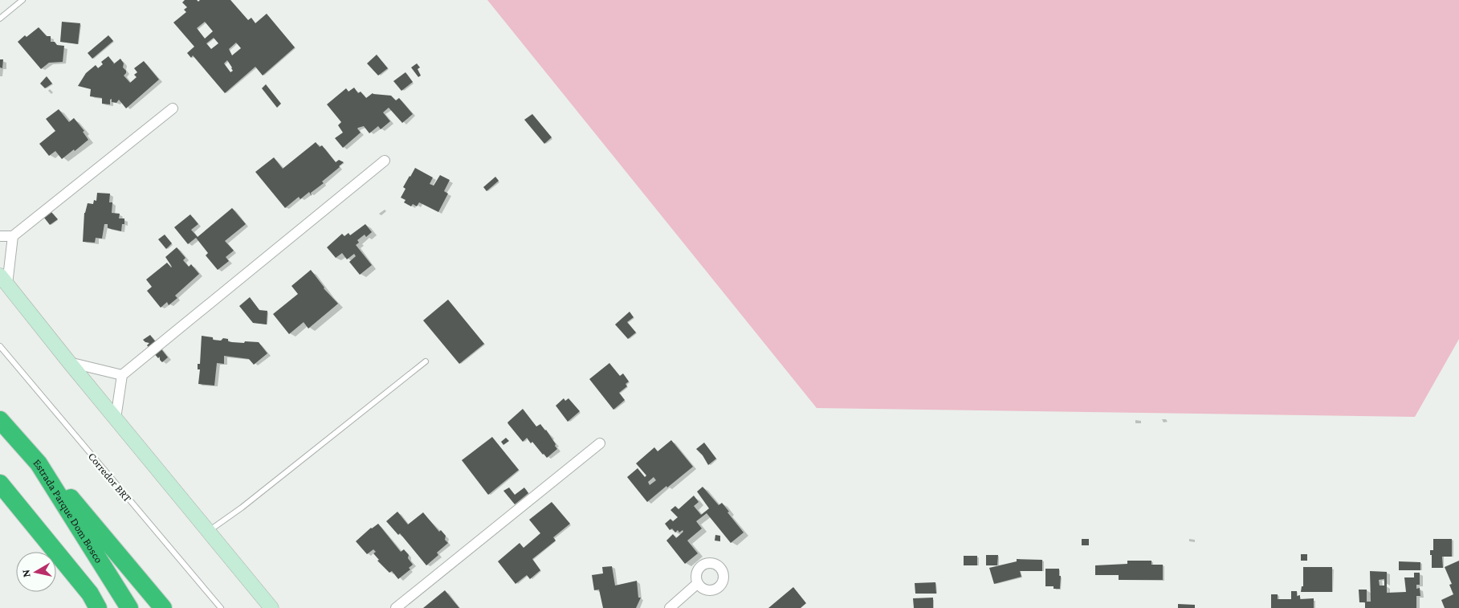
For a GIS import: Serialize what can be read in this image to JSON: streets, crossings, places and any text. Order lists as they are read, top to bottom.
{
  "streets": {
    "highway": ["Estrada Parque Dom Bosco"],
    "lane": ["Corredor BRT"]
  },
  "north": "left"
}
